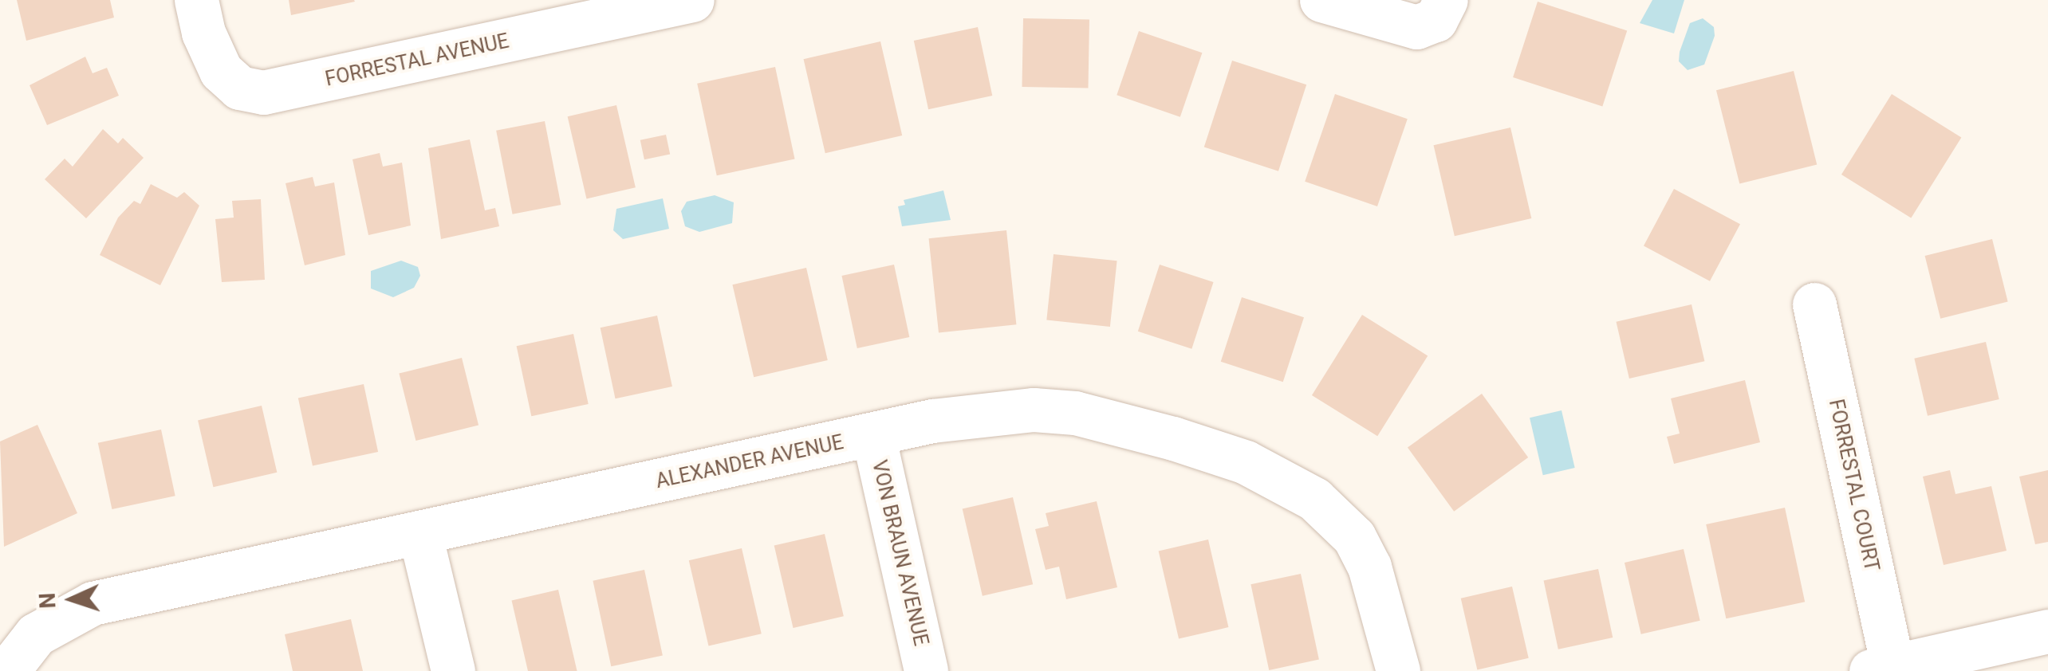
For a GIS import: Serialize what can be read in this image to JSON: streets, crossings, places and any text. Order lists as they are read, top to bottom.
{
  "streets": {
    "street": [
      "FORRESTAL AVENUE",
      "ALEXANDER AVENUE",
      "FORRESTAL COURT",
      "VON BRAUN AVENUE"
    ]
  },
  "crossings": [
    ["ALEXANDER AVENUE", "VON BRAUN AVENUE"]
  ],
  "north": "left"
}
